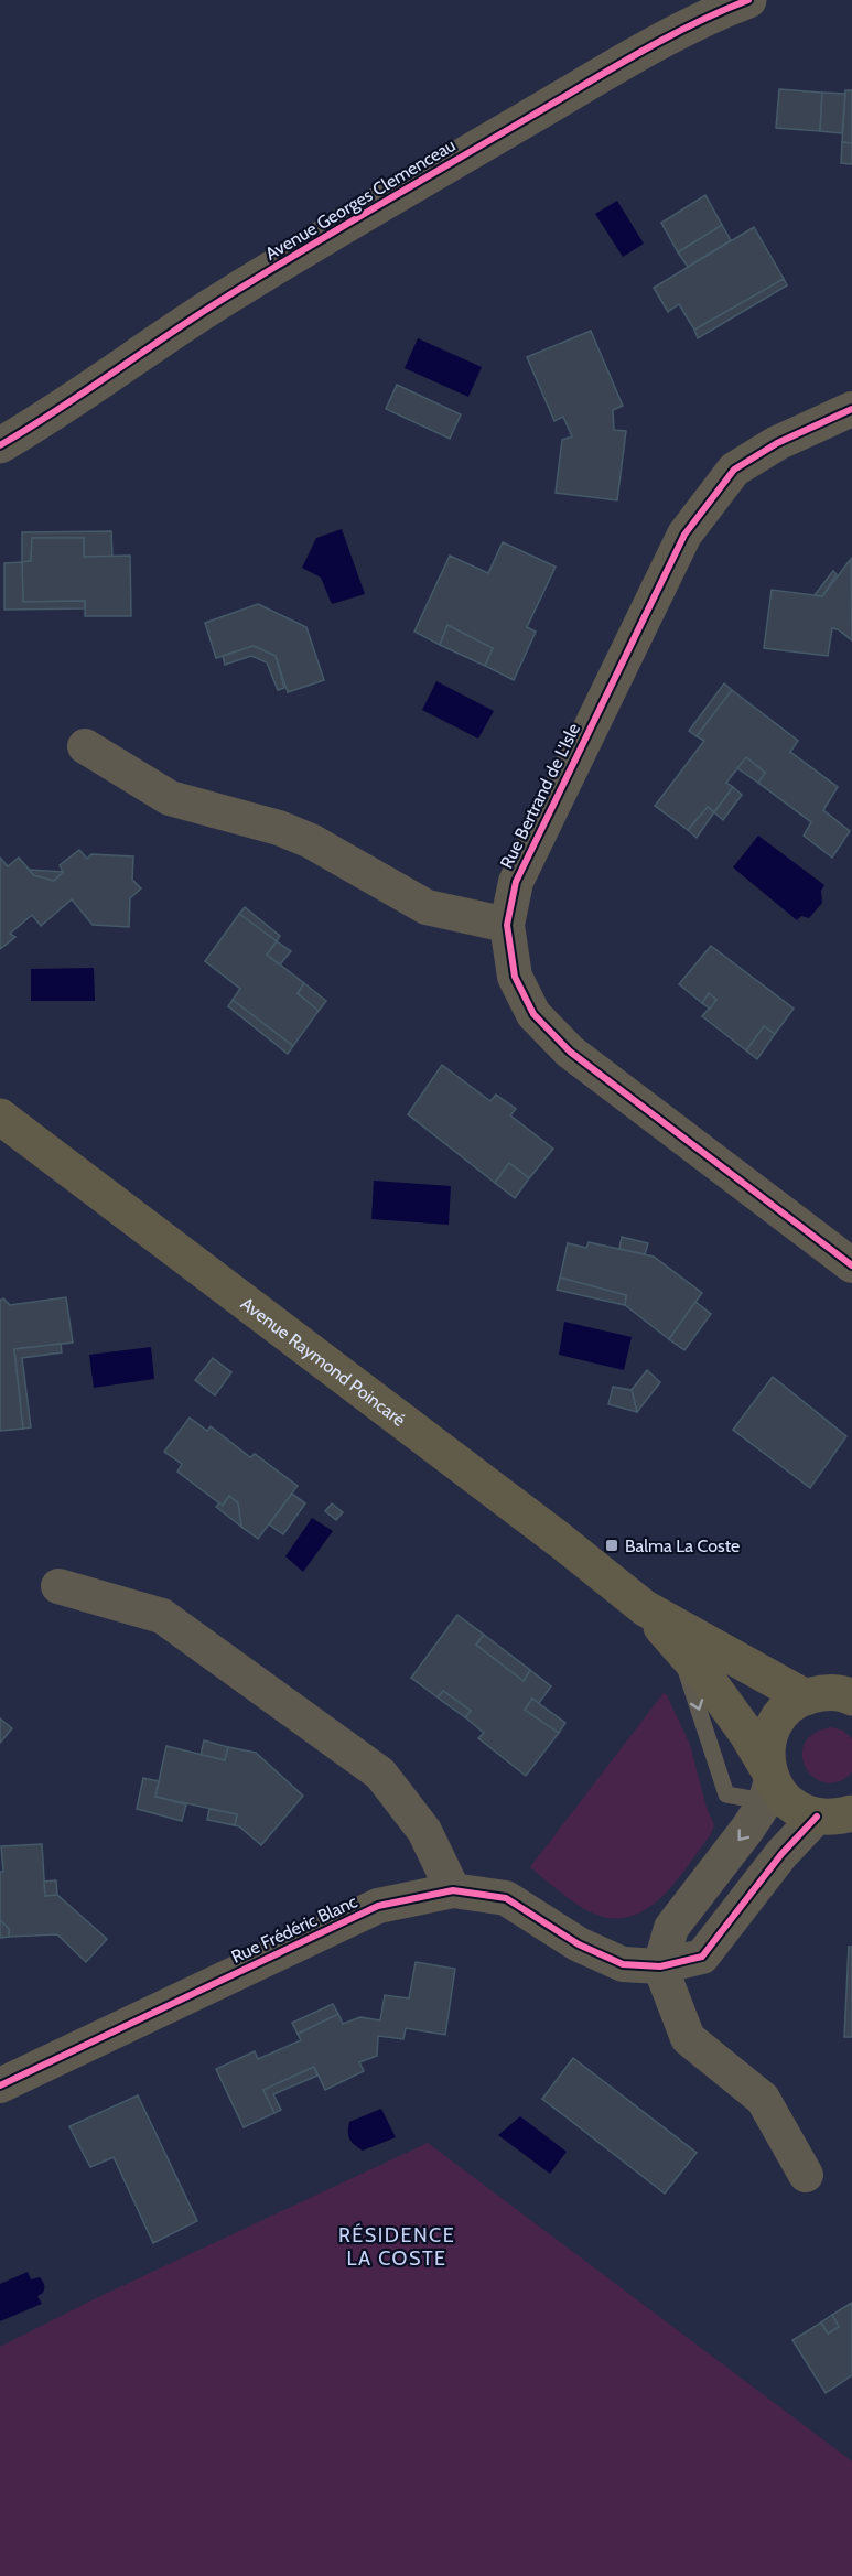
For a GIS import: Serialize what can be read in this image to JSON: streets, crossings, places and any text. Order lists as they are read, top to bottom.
{
  "streets": {
    "main road": ["Avenue Raymond Poincaré"],
    "street": ["Avenue Georges Clemenceau", "Rue Bertrand de L'Isle", "Rue Frédéric Blanc"]
  },
  "crossings": [
    ["Avenue Raymond Poincaré", "Rue Frédéric Blanc"]
  ],
  "districts": ["RÉSIDENCE LA COSTE"],
  "places": {
    "transit": ["Balma La Coste"]
  }
}
